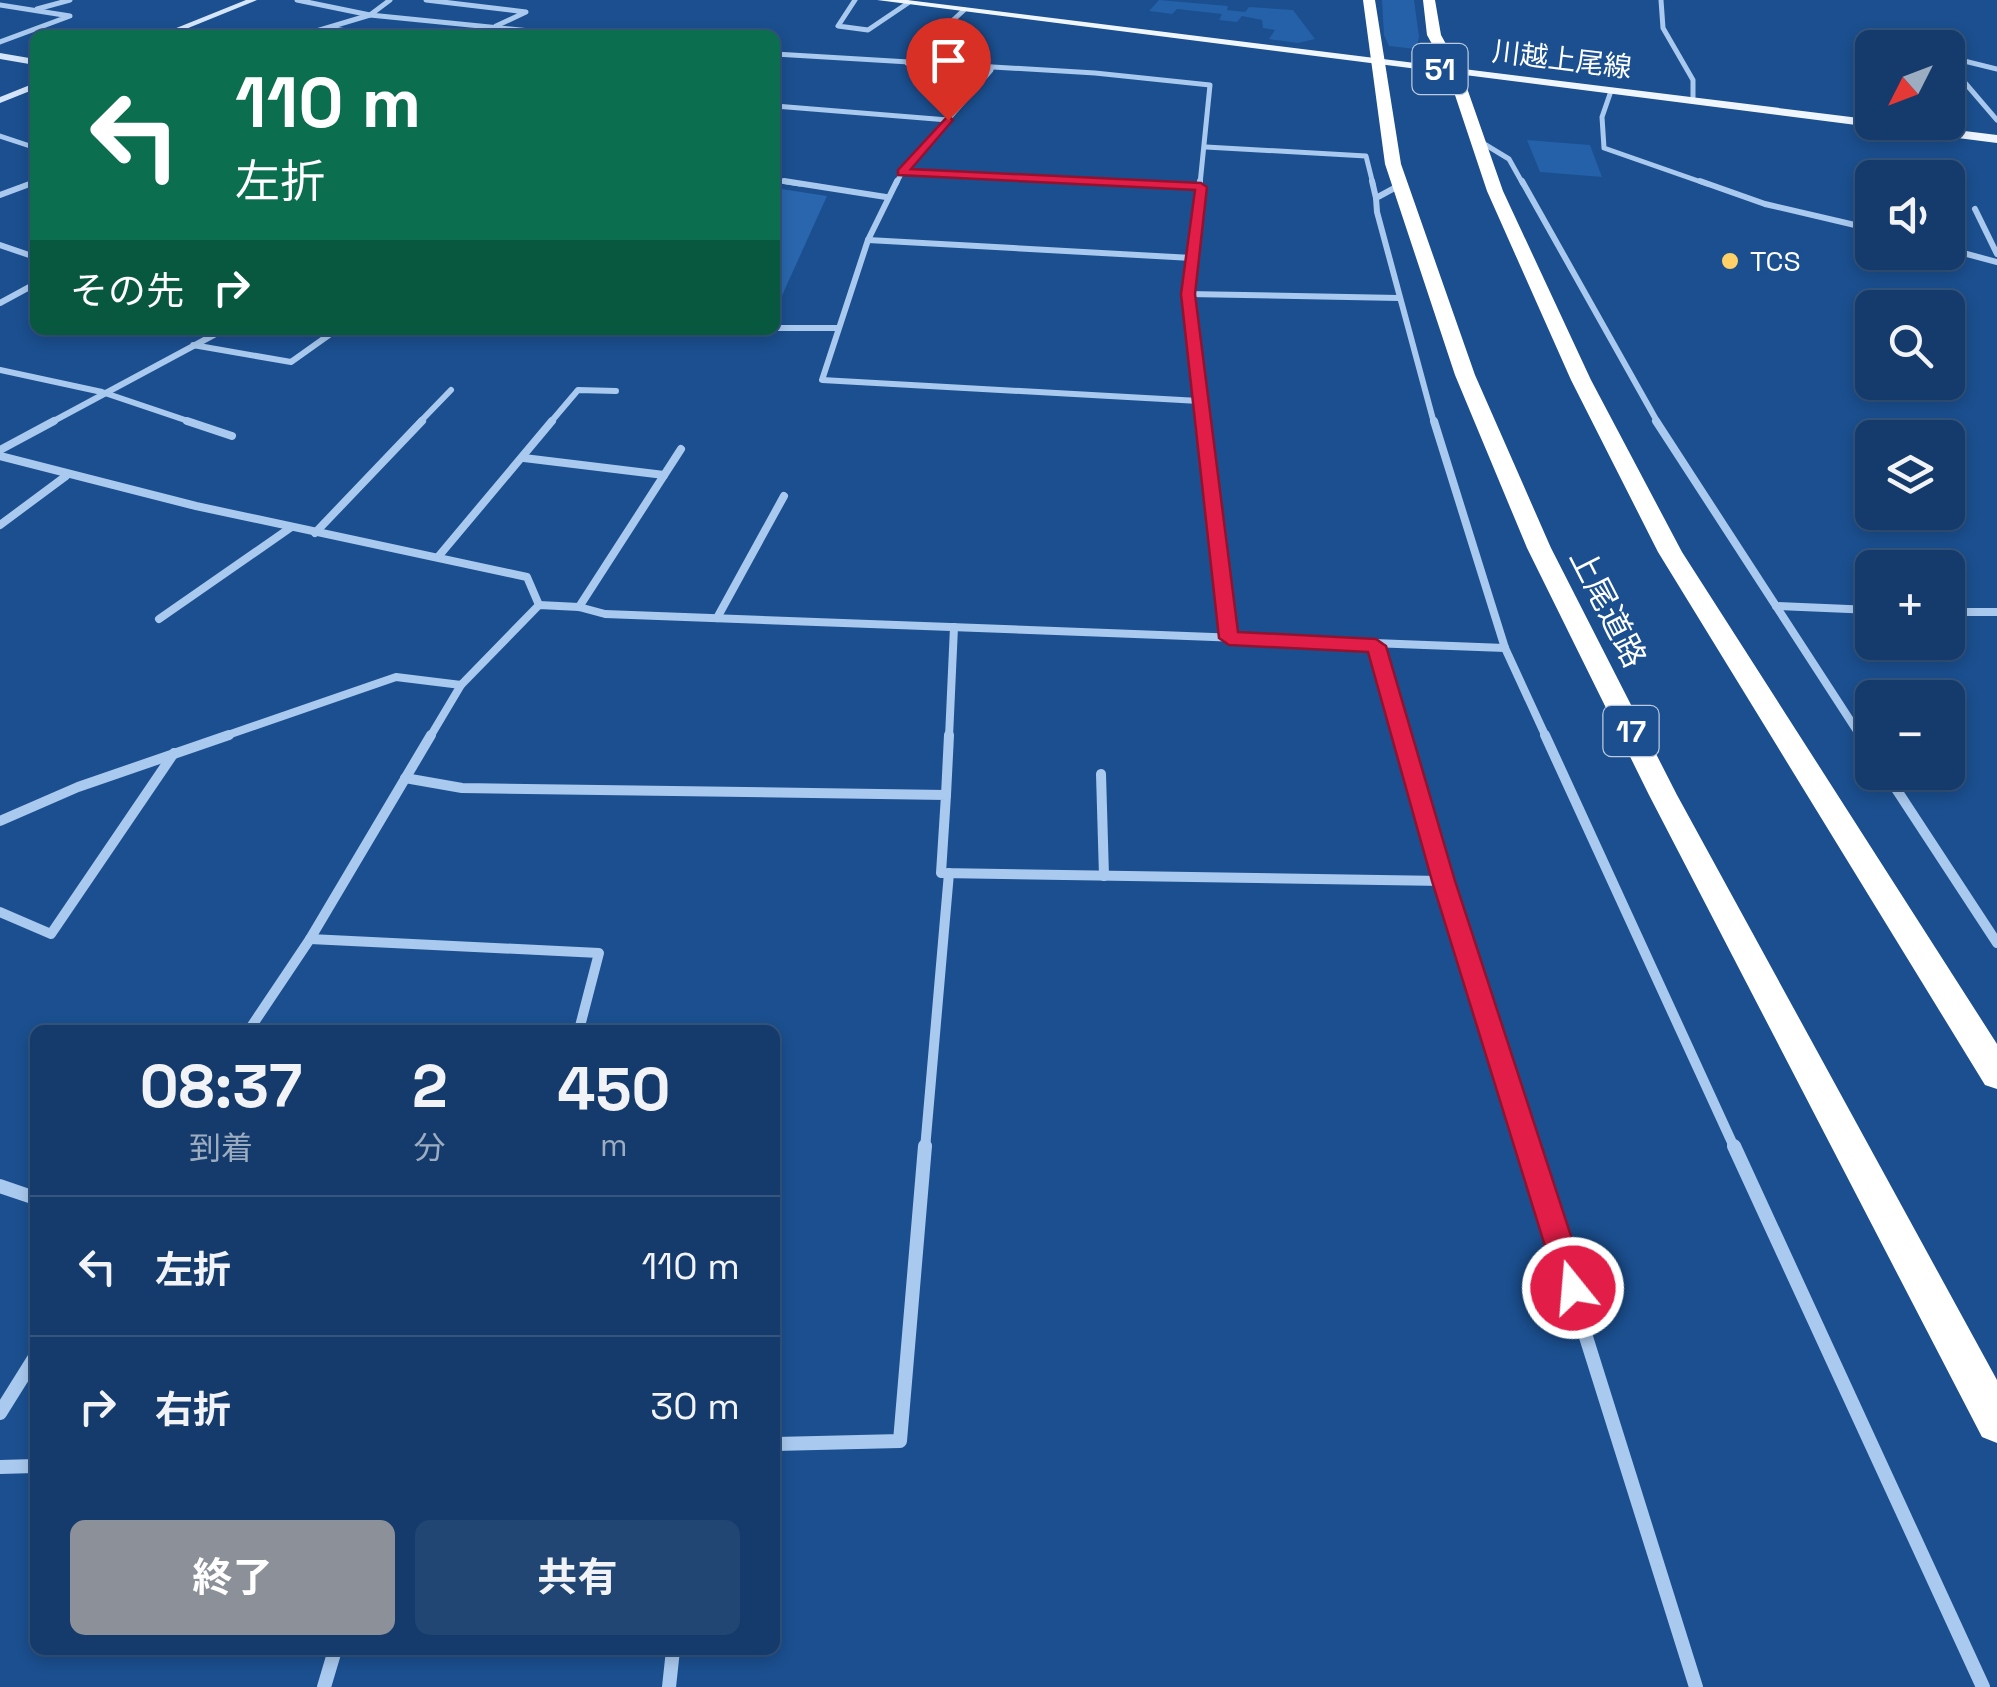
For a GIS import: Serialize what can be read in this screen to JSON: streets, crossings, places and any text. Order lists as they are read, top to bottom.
{
  "streets": {
    "highway": ["上尾道路", "17"],
    "main road": ["川越上尾線", "51"]
  },
  "crossings": [
    ["川越上尾線", "上尾道路"]
  ],
  "places": ["TCS"],
  "north": "bottom left",
  "page": {
    "map_buttons": ["+", "−"],
    "turn": ["110 m", "左折"],
    "then": "その先",
    "eta": [
      "08:37",
      "到着",
      "2",
      "分",
      "450",
      "m"
    ],
    "list": [
      {
        "name": "左折",
        "value": "110 m"
      },
      {
        "name": "右折",
        "value": "30 m"
      }
    ],
    "buttons": ["終了", "共有"]
  }
}
